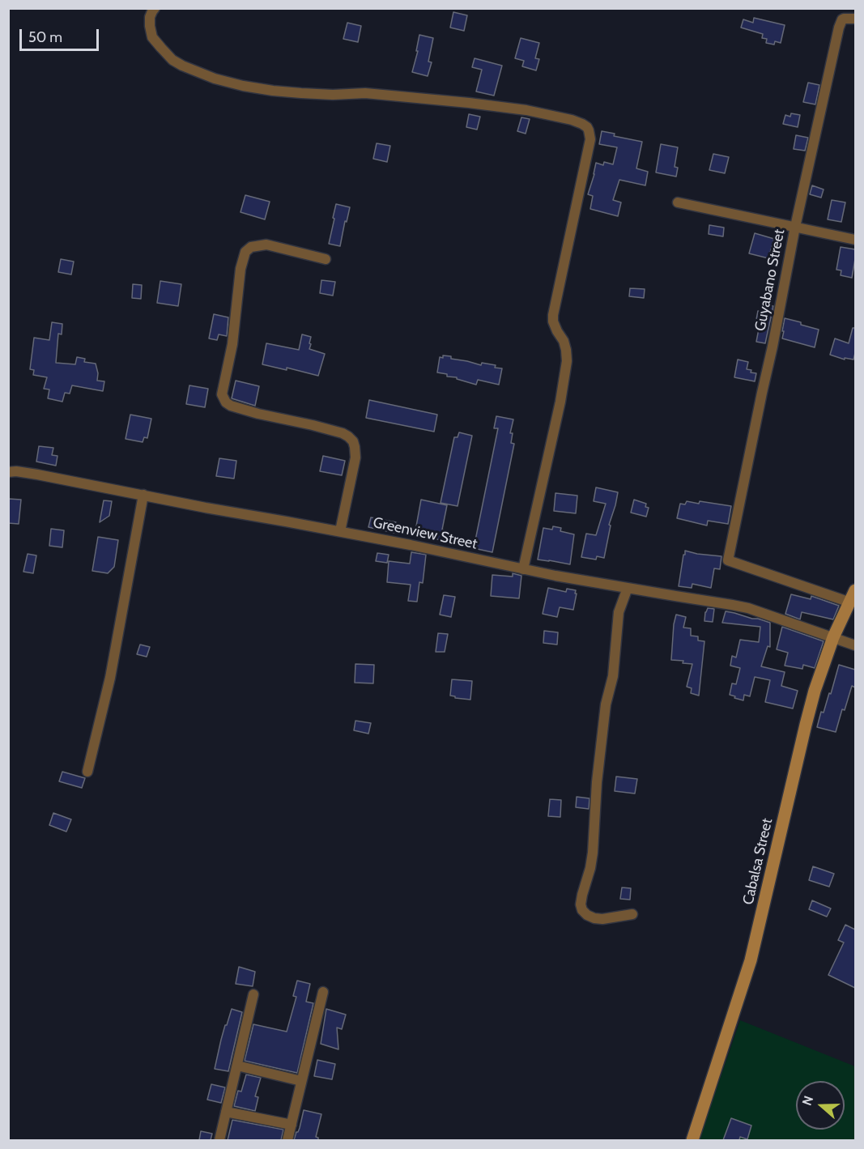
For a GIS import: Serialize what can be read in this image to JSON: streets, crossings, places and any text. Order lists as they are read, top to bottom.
{
  "streets": {
    "street": ["Guyabano Street", "Greenview Street", "Cabalsa Street"]
  },
  "crossings": [
    ["Guyabano Street", "Cabalsa Street"],
    ["Greenview Street", "Cabalsa Street"]
  ],
  "scale_bar": "50 m",
  "north": "left"
}
